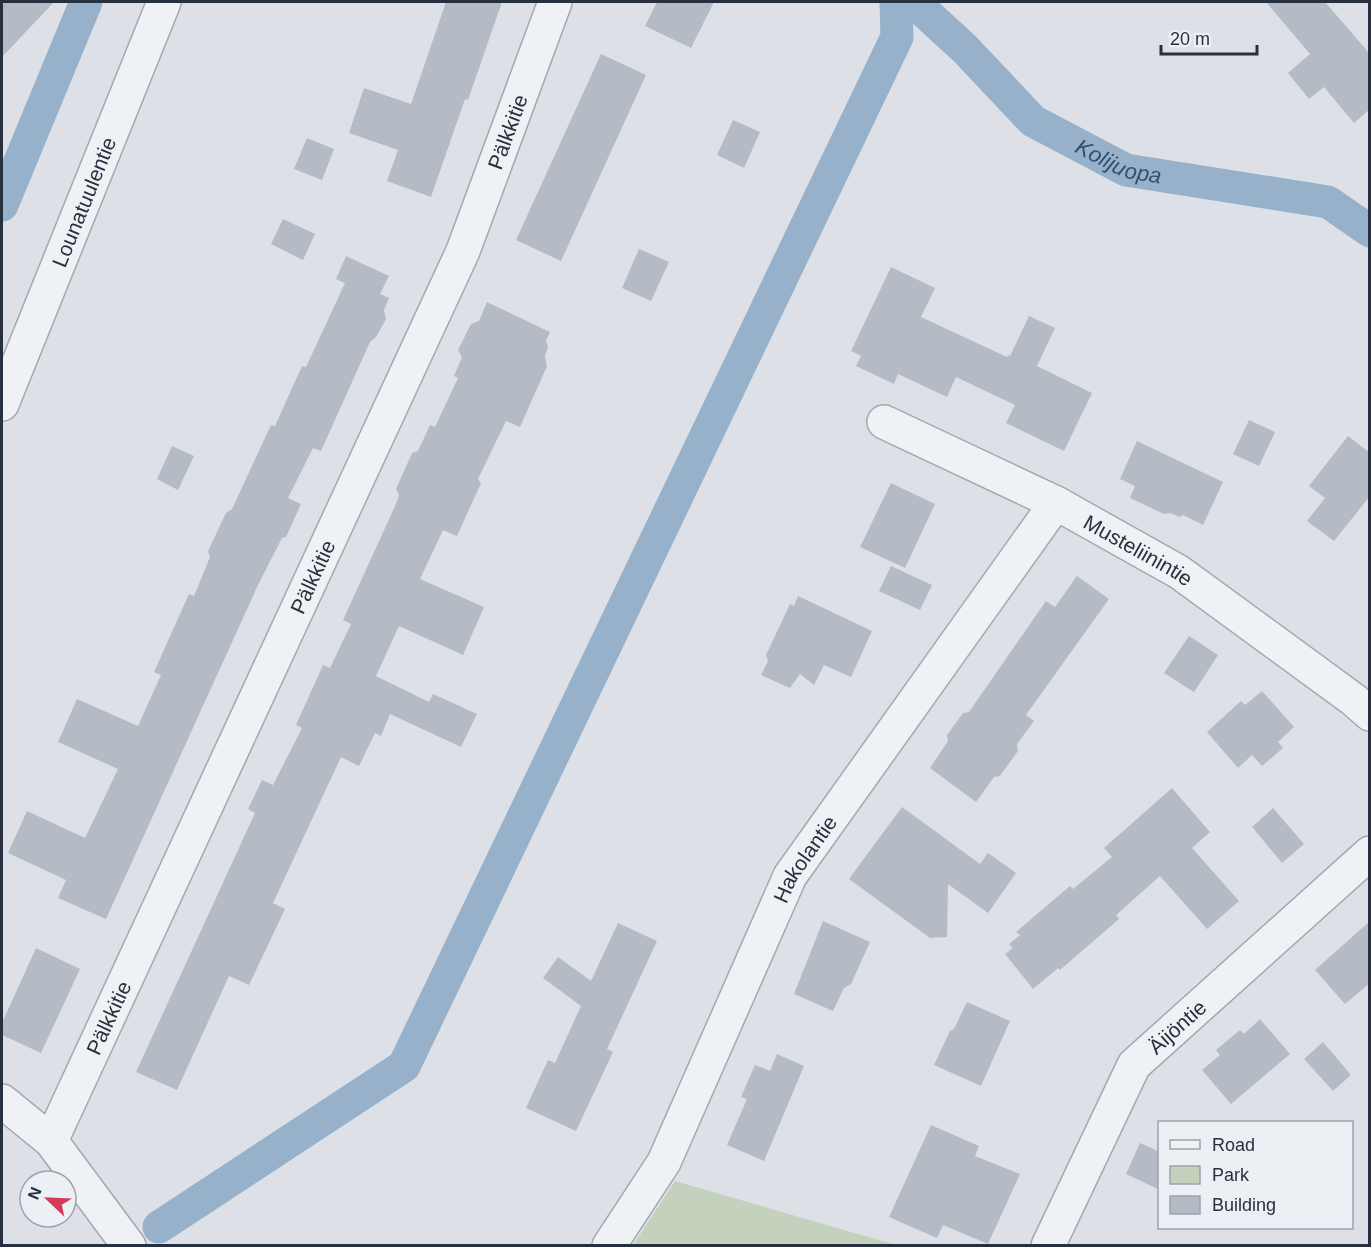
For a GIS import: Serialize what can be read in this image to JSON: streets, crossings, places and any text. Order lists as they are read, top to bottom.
{
  "streets": {
    "street": [
      "Pälkkitie",
      "Lounatuulentie",
      "Musteliinintie",
      "Hakolantie",
      "Äijöntie"
    ]
  },
  "crossings": [
    ["Musteliinintie", "Hakolantie"]
  ],
  "water": ["Kolijuopa"],
  "legend": ["Road", "Park", "Building"],
  "scale_bar": "20 m",
  "north": "top left"
}
